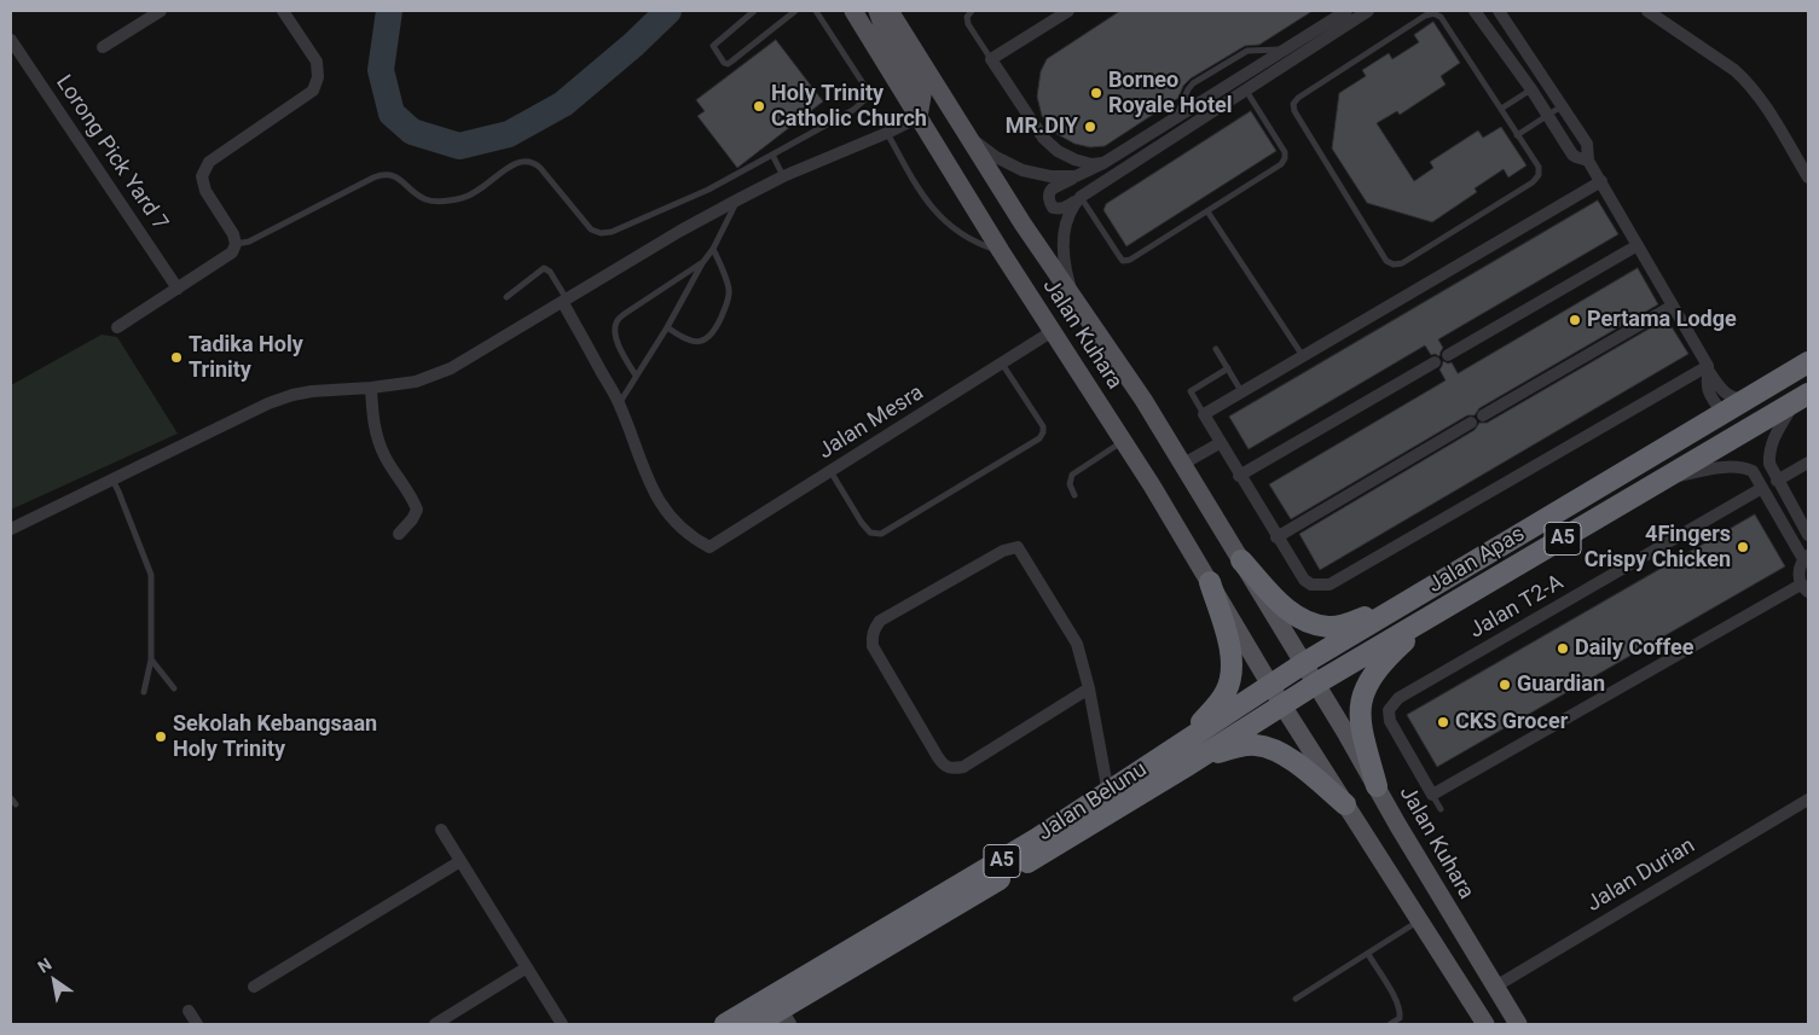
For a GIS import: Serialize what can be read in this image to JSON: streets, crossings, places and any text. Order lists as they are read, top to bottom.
{
  "streets": {
    "highway": ["A5", "Jalan Apas", "Jalan Belunu"],
    "main road": ["Jalan Kuhara"],
    "street": [
      "Lorong Pick Yard 7",
      "Jalan Mesra",
      "Jalan T2-A",
      "Jalan Durian"
    ]
  },
  "crossings": [
    ["Jalan Kuhara", "Jalan Mesra"],
    ["Jalan Kuhara", "Jalan Apas"],
    ["Jalan Kuhara", "Jalan Belunu"],
    ["Jalan Kuhara", "Jalan Durian"],
    ["Jalan Apas", "Jalan Belunu"]
  ],
  "places": [
    "Borneo Royale Hotel",
    "Holy Trinity Catholic Church",
    "MR.DIY",
    "Pertama Lodge",
    "Tadika Holy Trinity",
    "4Fingers Crispy Chicken",
    "Daily Coffee",
    "Guardian",
    "CKS Grocer",
    "Sekolah Kebangsaan Holy Trinity"
  ],
  "north": "top left"
}
